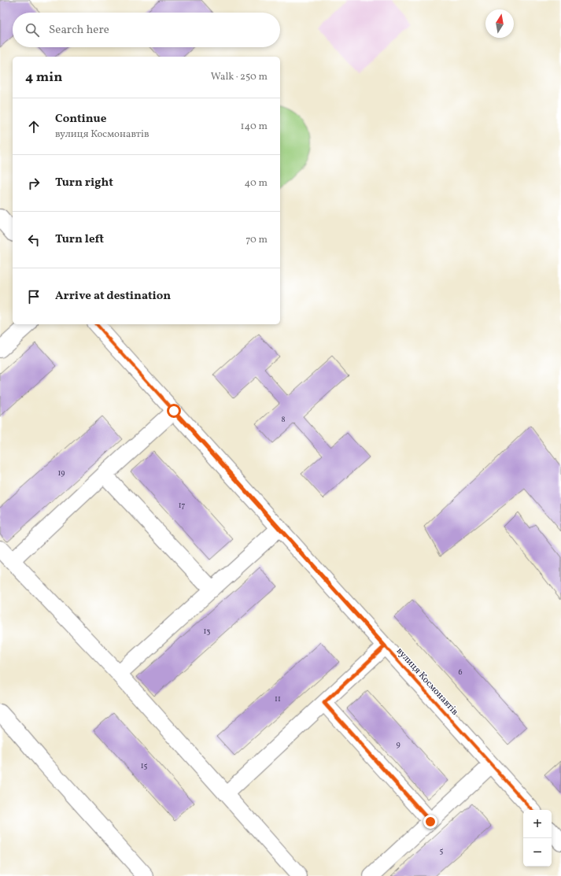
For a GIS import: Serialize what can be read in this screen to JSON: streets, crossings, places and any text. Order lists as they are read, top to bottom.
{
  "streets": {
    "street": ["вулиця Космонавтів"]
  },
  "house_numbers": [
    "8",
    "19",
    "17",
    "13",
    "6",
    "11",
    "9",
    "15",
    "5"
  ],
  "north": "top",
  "page": {
    "search": "Search here",
    "heading": ["4 min", "Walk · 250 m"],
    "list": [
      ["Continue", "вулиця Космонавтів", "140 m"],
      ["Turn right", "40 m"],
      ["Turn left", "70 m"],
      "Arrive at destination"
    ],
    "map_buttons": ["+", "−"]
  }
}
